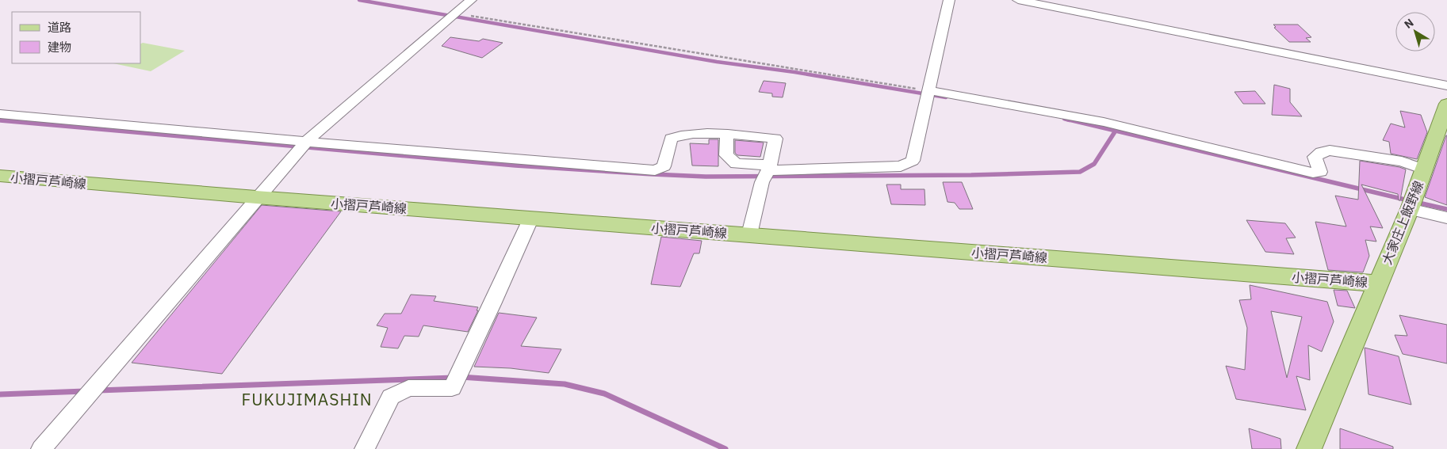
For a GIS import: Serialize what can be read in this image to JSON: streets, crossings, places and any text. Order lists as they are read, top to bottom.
{
  "streets": {
    "main road": ["小摺戸芦崎線", "大家庄上飯野線"]
  },
  "crossings": [
    ["小摺戸芦崎線", "大家庄上飯野線"]
  ],
  "districts": ["FUKUJIMASHIN"],
  "legend": ["道路", "建物"],
  "north": "top left"
}
